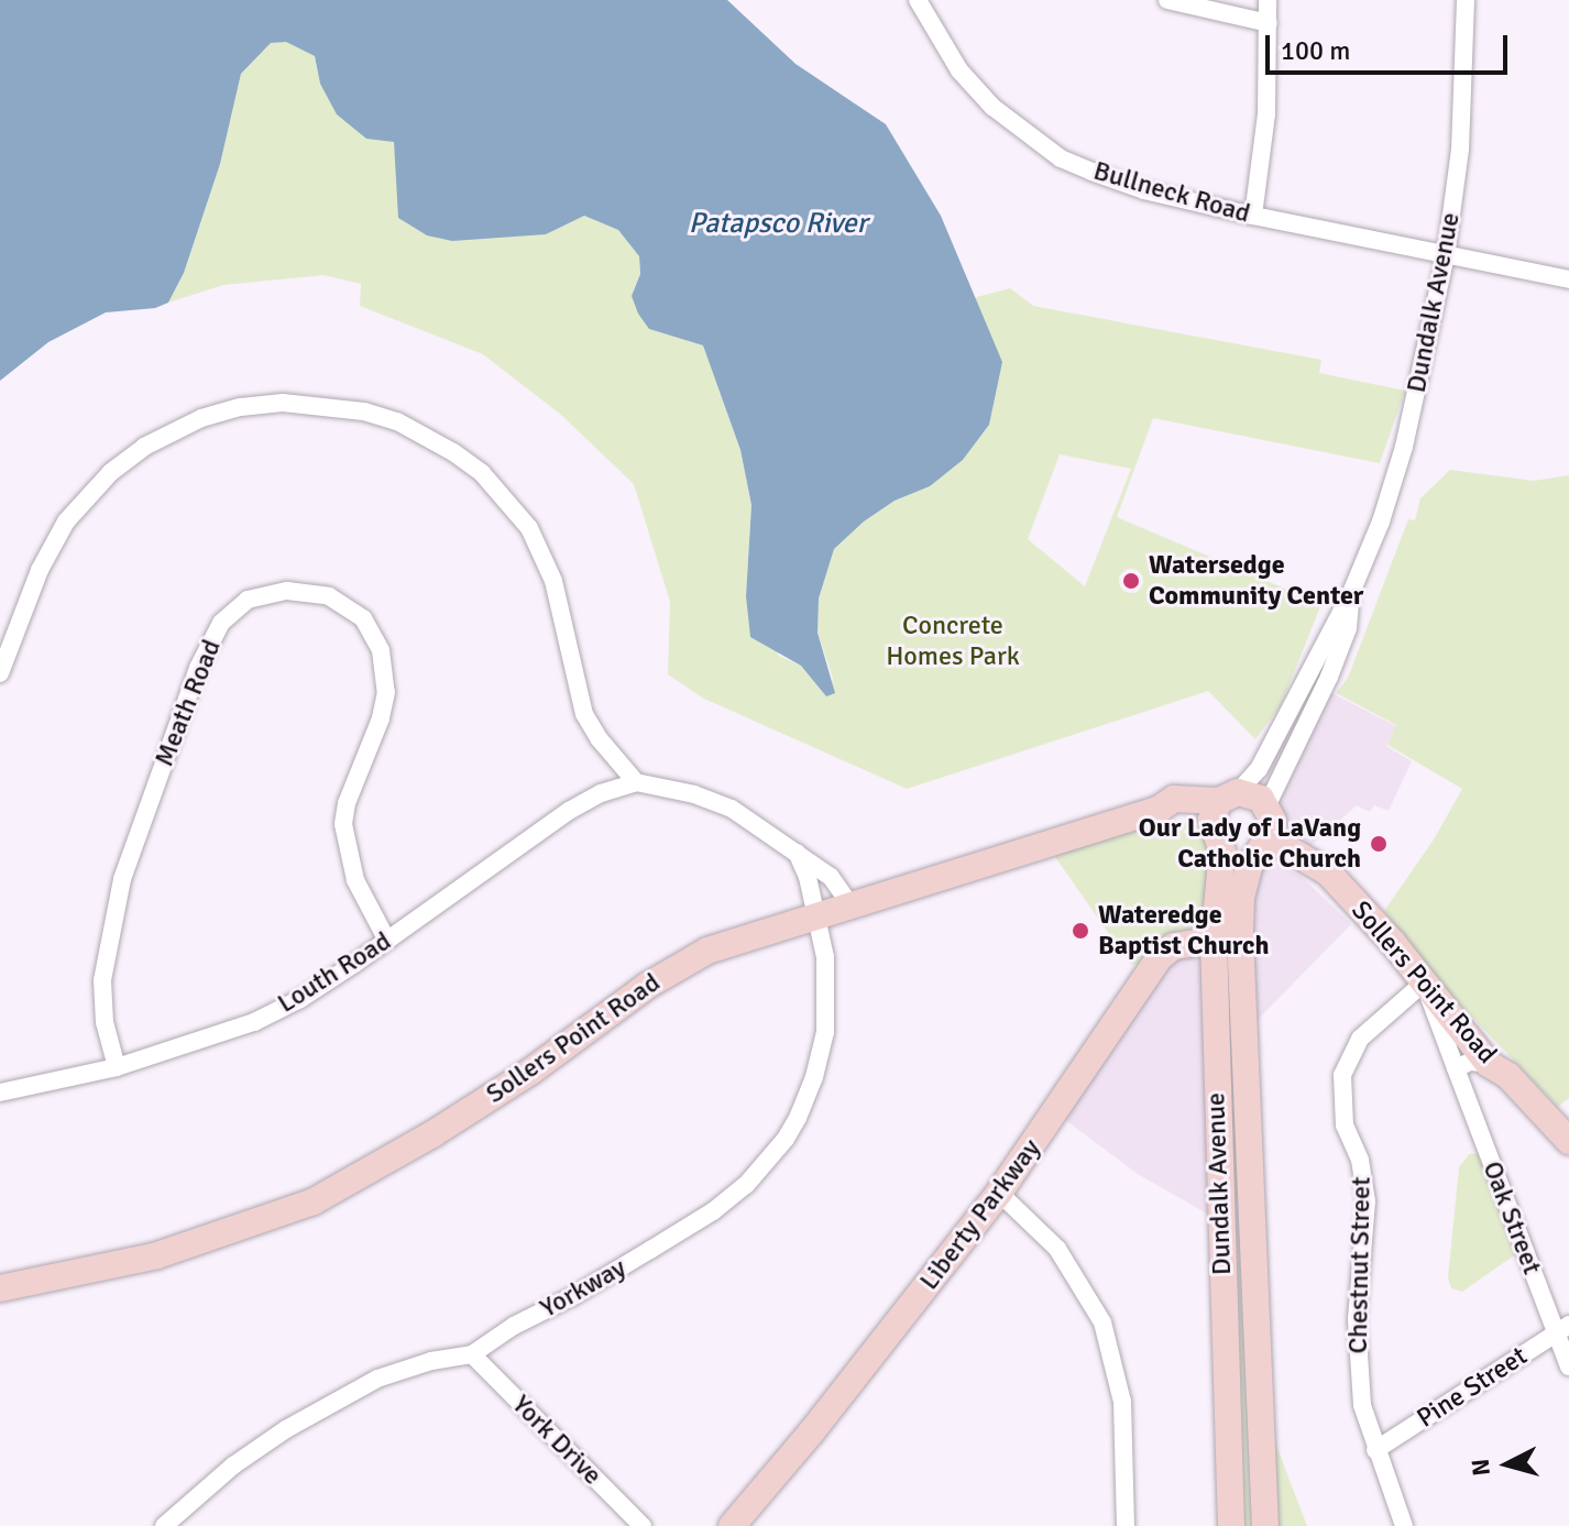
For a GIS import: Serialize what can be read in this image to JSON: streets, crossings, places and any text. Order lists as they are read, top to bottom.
{
  "streets": {
    "main road": ["Dundalk Avenue", "Sollers Point Road", "Liberty Parkway"],
    "street": [
      "Bullneck Road",
      "Meath Road",
      "Louth Road",
      "Oak Street",
      "Chestnut Street",
      "Yorkway",
      "Pine Street",
      "York Drive"
    ]
  },
  "crossings": [
    ["Bullneck Road", "Dundalk Avenue"],
    ["Dundalk Avenue", "Sollers Point Road"],
    ["Dundalk Avenue", "Liberty Parkway"],
    ["Meath Road", "Louth Road"],
    ["Sollers Point Road", "Oak Street"],
    ["Sollers Point Road", "Chestnut Street"],
    ["Sollers Point Road", "Yorkway"],
    ["Oak Street", "Chestnut Street"],
    ["Oak Street", "Pine Street"],
    ["Chestnut Street", "Pine Street"],
    ["Yorkway", "York Drive"]
  ],
  "water": ["Patapsco River"],
  "parks": ["Concrete Homes Park"],
  "places": ["Watersedge Community Center", "Our Lady of LaVang Catholic Church", "Wateredge Baptist Church"],
  "scale_bar": "100 m",
  "north": "left"
}
